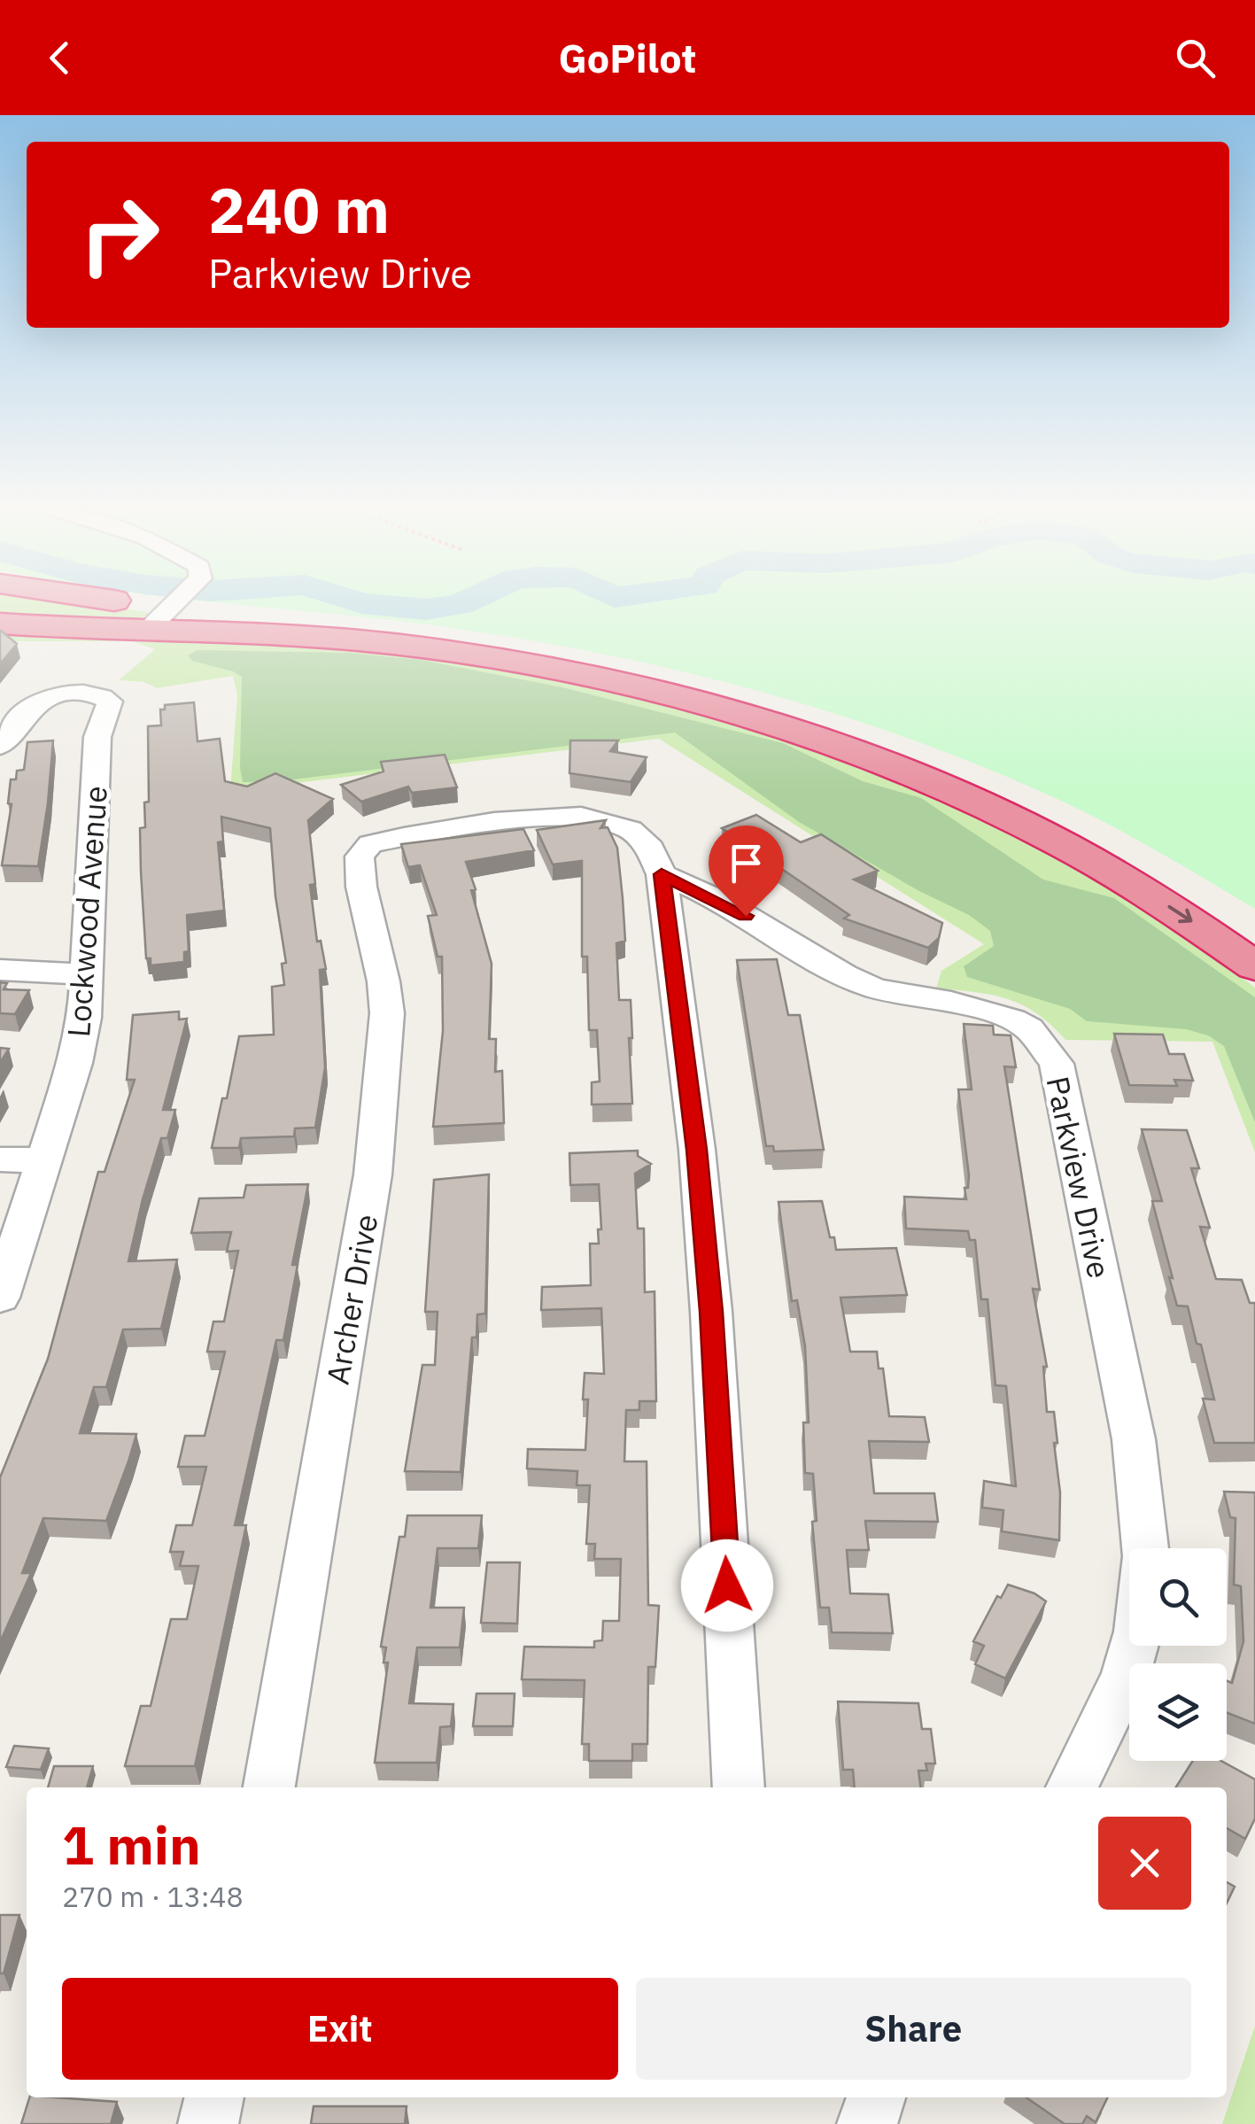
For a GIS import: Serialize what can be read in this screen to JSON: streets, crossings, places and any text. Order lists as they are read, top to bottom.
{
  "streets": {
    "street": ["Lockwood Avenue", "Parkview Drive", "Archer Drive"]
  },
  "crossings": [
    ["Parkview Drive", "Archer Drive"]
  ],
  "page": {
    "header": "GoPilot",
    "turn": ["240 m", "Parkview Drive"],
    "heading": ["1 min", "270 m · 13:48"],
    "buttons": ["Exit", "Share"]
  }
}
